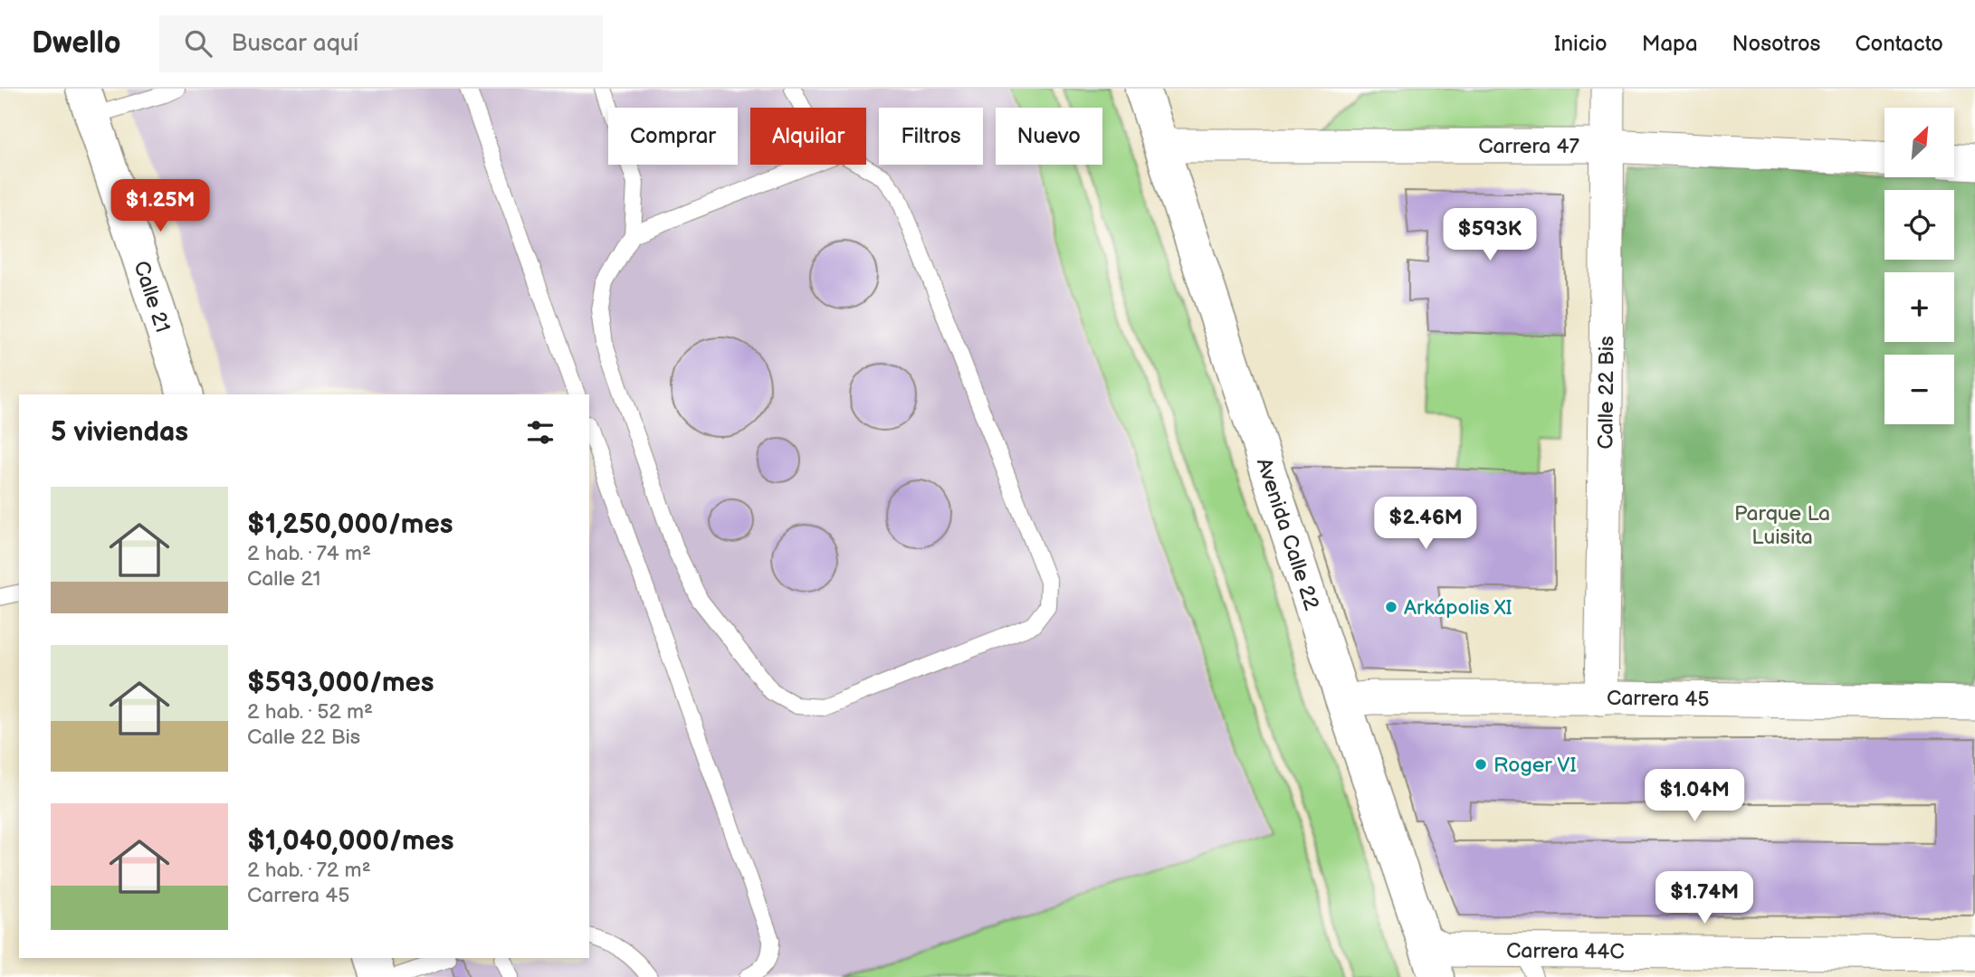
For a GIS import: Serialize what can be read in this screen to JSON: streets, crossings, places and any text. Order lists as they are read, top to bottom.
{
  "streets": {
    "street": [
      "Carrera 47",
      "Calle 21",
      "Calle 22 Bis",
      "Avenida Calle 22",
      "Carrera 45",
      "Carrera 44C"
    ]
  },
  "crossings": [
    ["Carrera 47", "Calle 22 Bis"],
    ["Carrera 47", "Avenida Calle 22"],
    ["Calle 22 Bis", "Carrera 45"],
    ["Avenida Calle 22", "Carrera 45"],
    ["Avenida Calle 22", "Carrera 44C"]
  ],
  "parks": ["Parque La Luisita"],
  "places": ["Arkápolis XI", "Roger VI"],
  "north": "top right",
  "page": {
    "header": "Dwello",
    "search": "Buscar aquí",
    "nav": [
      "Inicio",
      "Mapa",
      "Nosotros",
      "Contacto"
    ],
    "map_buttons": ["+", "−"],
    "chip": [
      "Comprar",
      "Alquilar",
      "Filtros",
      "Nuevo"
    ],
    "price": [
      "$1.25M",
      "$593K",
      "$2.46M",
      "$1.04M",
      "$1.74M"
    ],
    "heading": "5 viviendas",
    "list": [
      {
        "name": "$1,250,000/mes",
        "note": "2 hab. · 74 m² · Calle 21"
      },
      {
        "name": "$593,000/mes",
        "note": "2 hab. · 52 m² · Calle 22 Bis"
      },
      {
        "name": "$1,040,000/mes",
        "note": "2 hab. · 72 m² · Carrera 45"
      }
    ]
  }
}
